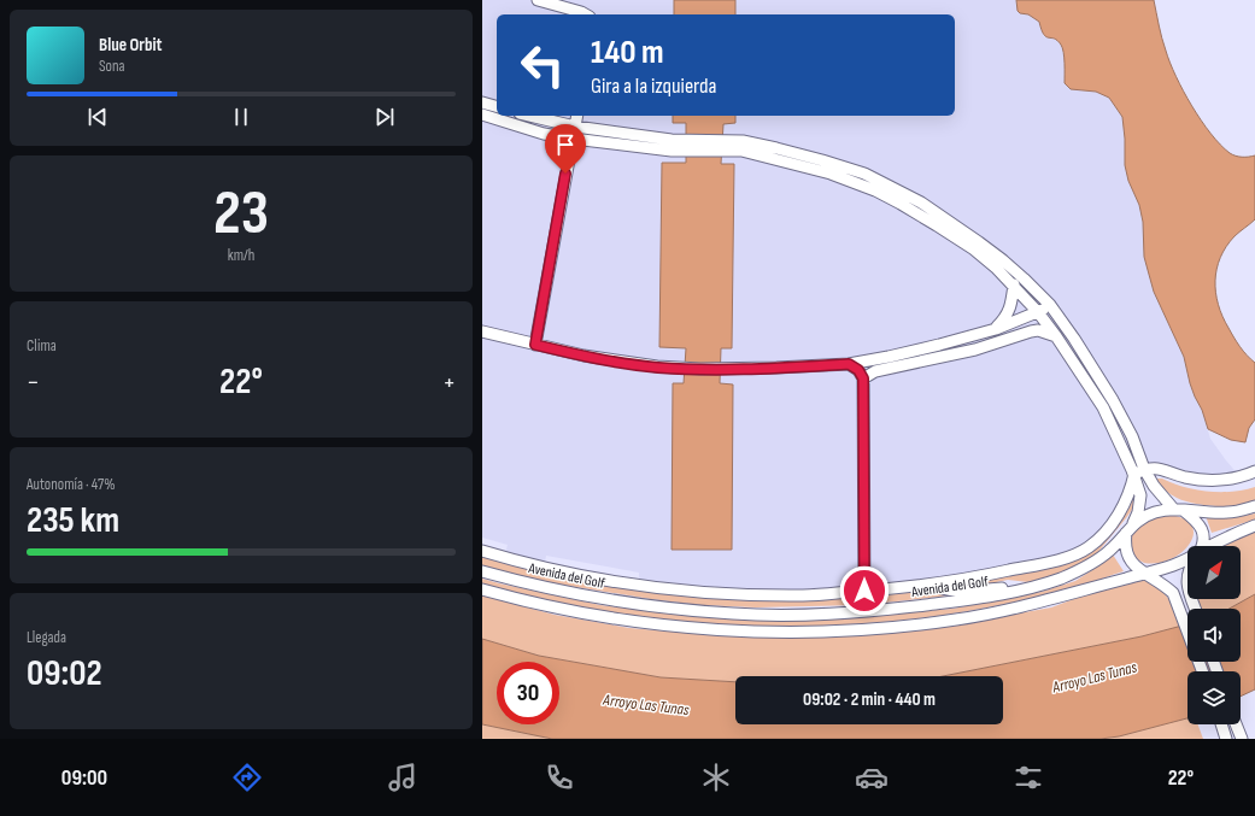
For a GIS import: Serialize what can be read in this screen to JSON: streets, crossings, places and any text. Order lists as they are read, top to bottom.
{
  "streets": {
    "street": ["Avenida del Golf"]
  },
  "water": ["Arroyo Las Tunas"],
  "north": "top right",
  "page": {
    "turn": ["140 m", "Gira a la izquierda"],
    "song": ["Blue Orbit", "Sona"],
    "tile": [
      ["23", "km/h"],
      "Clima",
      ["Autonomía · 47%", "235 km"],
      ["Llegada", "09:02"]
    ],
    "heat": ["−", "22°", "+"],
    "limit": "30",
    "trip": "09:02 · 2 min · 440 m",
    "tabs": ["09:00", "22°"]
  }
}
